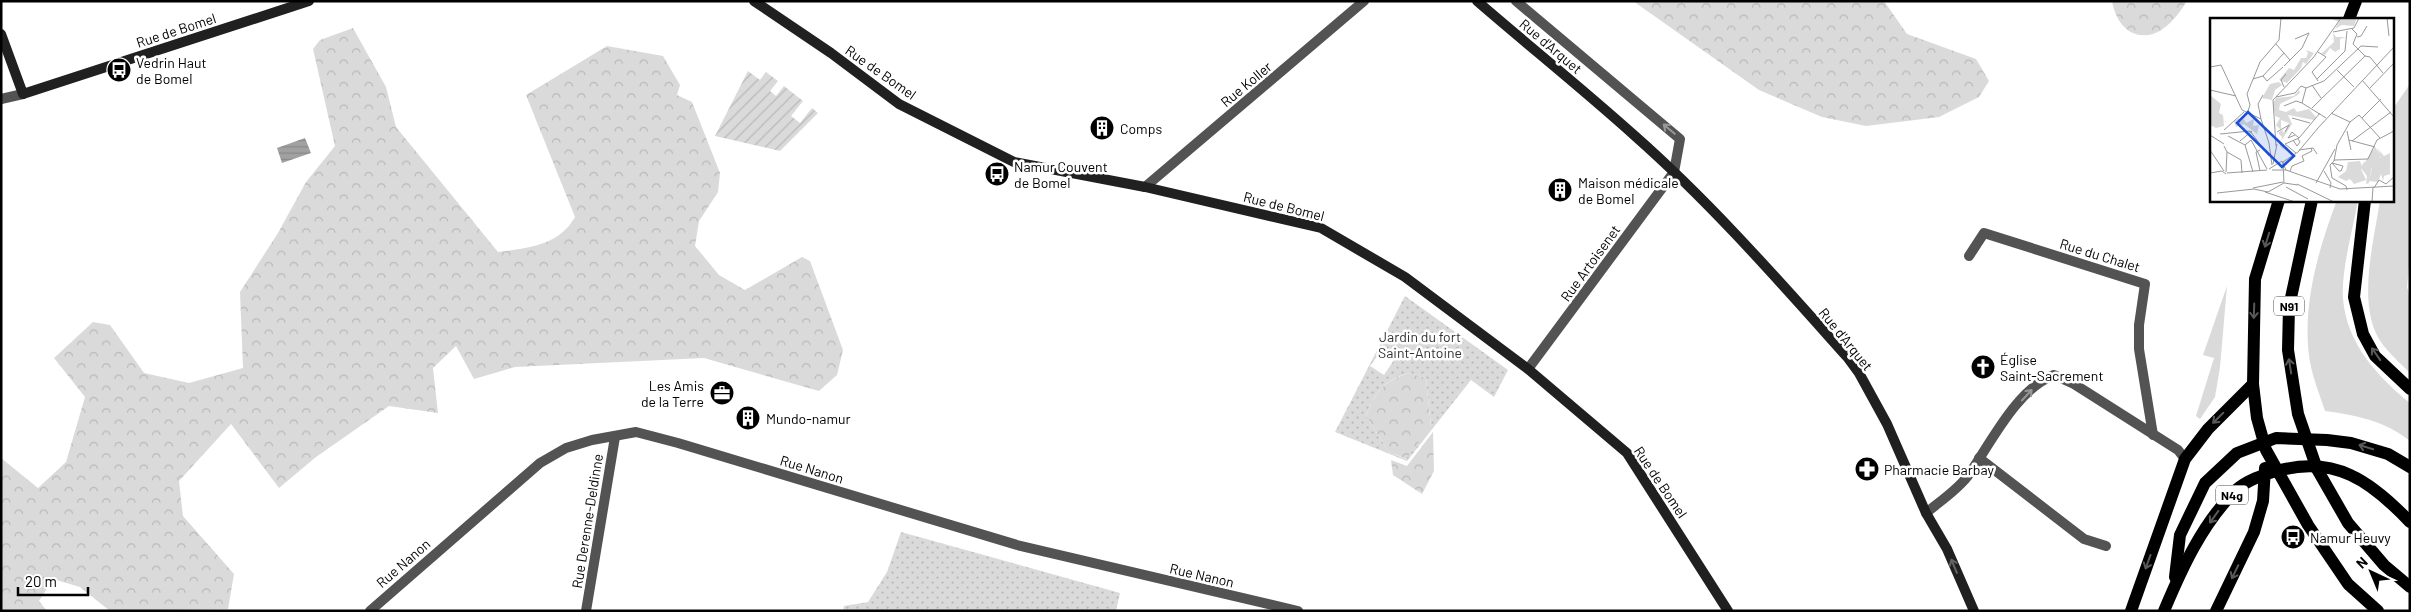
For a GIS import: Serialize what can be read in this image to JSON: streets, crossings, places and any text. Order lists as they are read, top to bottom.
{
  "streets": {
    "main road": ["N91", "N4g"],
    "street": [
      "Rue de Bomel",
      "Rue d'Arquet",
      "Rue Koller",
      "Rue du Chalet",
      "Rue Artoisenet",
      "Rue Nanon",
      "Rue Derenne-Deldinne"
    ]
  },
  "crossings": [
    ["Rue de Bomel", "Rue Koller"],
    ["Rue de Bomel", "Rue Artoisenet"],
    ["Rue d'Arquet", "Rue Artoisenet"],
    ["Rue Nanon", "Rue Derenne-Deldinne"]
  ],
  "parks": ["Jardin du fort Saint-Antoine"],
  "places": {
    "bus stop": ["Vedrin Haut de Bomel", "Namur Couvent de Bomel", "Namur Heuvy"],
    "building": ["Comps", "Maison médicale de Bomel", "Mundo-namur"],
    "church": ["Église Saint-Sacrement"],
    "office": ["Les Amis de la Terre"],
    "pharmacy": ["Pharmacie Barbay"]
  },
  "scale_bar": "20 m",
  "north": "top left"
}
